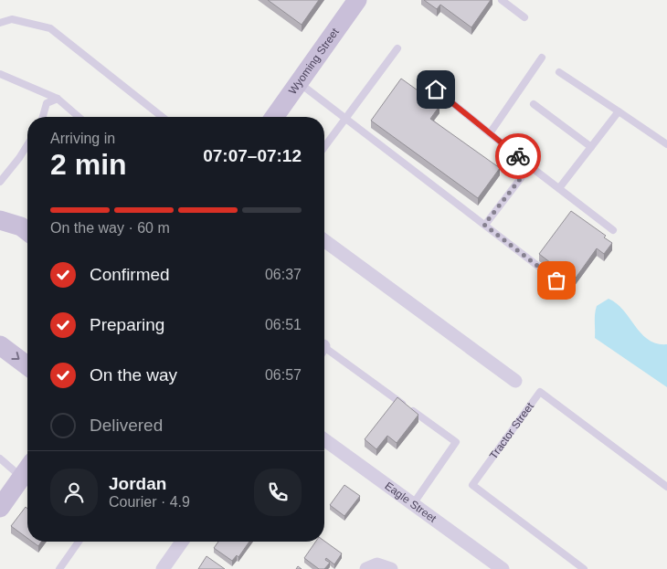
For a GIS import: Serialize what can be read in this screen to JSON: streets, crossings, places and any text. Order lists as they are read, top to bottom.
{
  "streets": {
    "main road": ["Wyoming Street"],
    "street": ["Eagle Street"],
    "lane": ["Tractor Street"]
  },
  "page": {
    "heading": ["2 min", "Arriving in", "07:07–07:12"],
    "panel": ["Jordan", "Courier · 4.9"],
    "bar": "On the way · 60 m",
    "list": [
      ["Confirmed", "06:37"],
      ["Preparing", "06:51"],
      ["On the way", "06:57"],
      "Delivered"
    ]
  }
}
